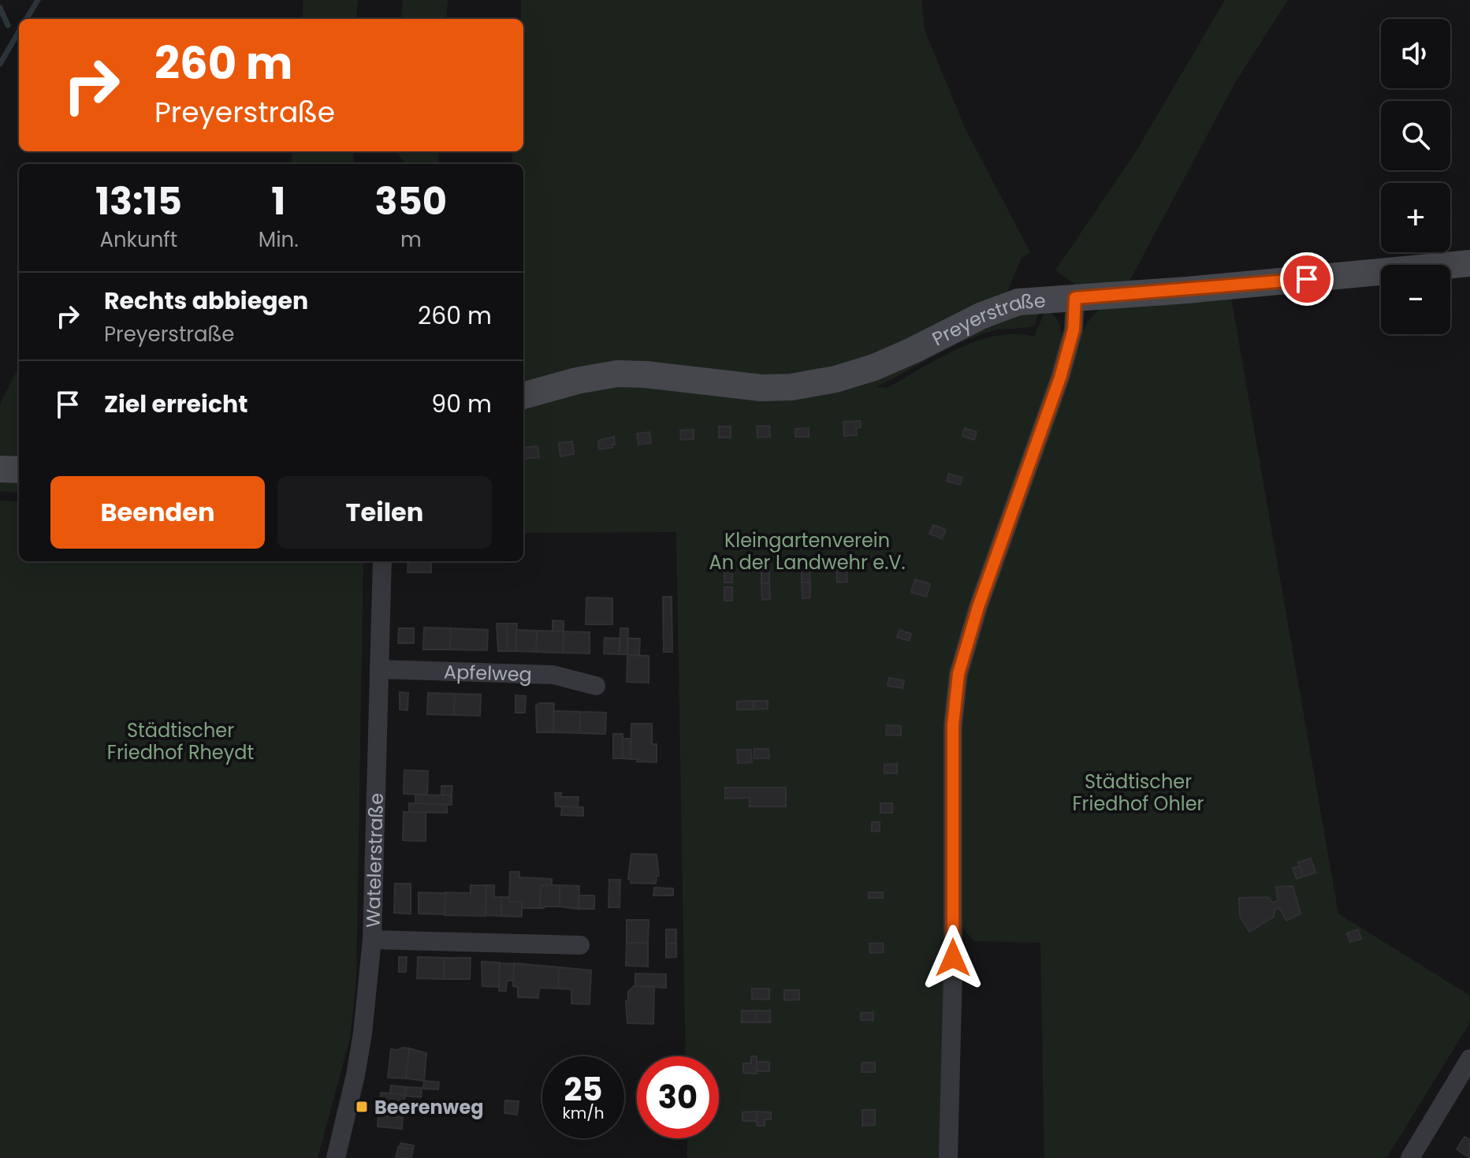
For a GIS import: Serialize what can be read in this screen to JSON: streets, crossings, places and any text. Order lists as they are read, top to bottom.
{
  "streets": {
    "main road": ["Preyerstraße"],
    "street": ["Apfelweg", "Watelerstraße"]
  },
  "crossings": [
    ["Apfelweg", "Watelerstraße"]
  ],
  "parks": ["Kleingartenverein An der Landwehr e.V.", "Städtischer Friedhof Rheydt", "Städtischer Friedhof Ohler"],
  "places": {
    "transit": ["Beerenweg"]
  },
  "page": {
    "map_buttons": ["+", "−"],
    "turn": ["260 m", "Preyerstraße"],
    "eta": [
      "13:15",
      "Ankunft",
      "1",
      "Min.",
      "350",
      "m"
    ],
    "list": [
      {
        "name": "Rechts abbiegen",
        "note": "Preyerstraße",
        "value": "260 m"
      },
      {
        "name": "Ziel erreicht",
        "value": "90 m"
      }
    ],
    "buttons": ["Beenden", "Teilen"],
    "speed": "25 km/h",
    "limit": "30"
  }
}
